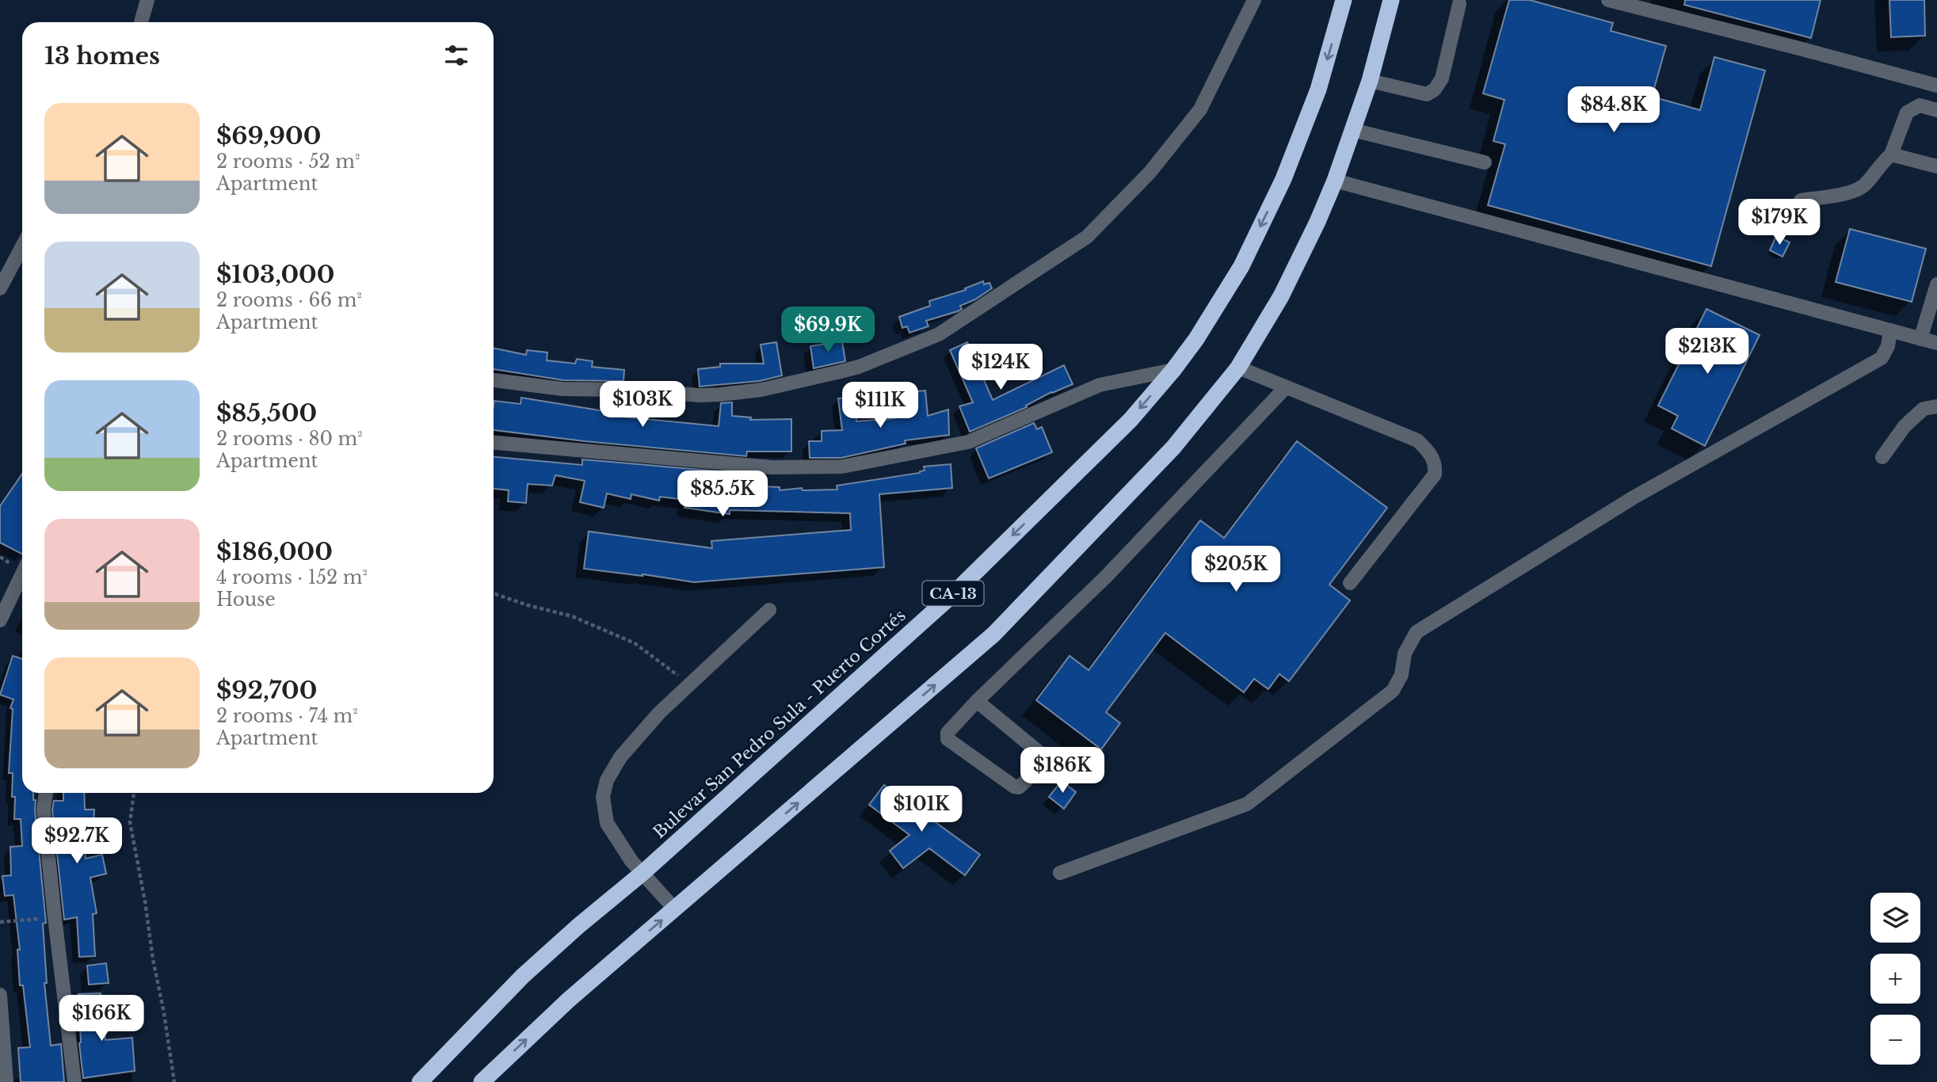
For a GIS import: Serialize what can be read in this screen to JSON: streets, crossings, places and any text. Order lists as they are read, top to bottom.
{
  "streets": {
    "highway": ["CA-13", "Bulevar San Pedro Sula - Puerto Cortés"]
  },
  "page": {
    "heading": "13 homes",
    "price": [
      "$84.8K",
      "$179K",
      "$69.9K",
      "$213K",
      "$124K",
      "$103K",
      "$111K",
      "$85.5K",
      "$205K",
      "$186K",
      "$101K",
      "$92.7K",
      "$166K"
    ],
    "list": [
      {
        "name": "$69,900",
        "note": "2 rooms · 52 m² · Apartment"
      },
      {
        "name": "$103,000",
        "note": "2 rooms · 66 m² · Apartment"
      },
      {
        "name": "$85,500",
        "note": "2 rooms · 80 m² · Apartment"
      },
      {
        "name": "$186,000",
        "note": "4 rooms · 152 m² · House"
      },
      {
        "name": "$92,700",
        "note": "2 rooms · 74 m² · Apartment"
      }
    ],
    "map_buttons": ["+", "−"]
  }
}
